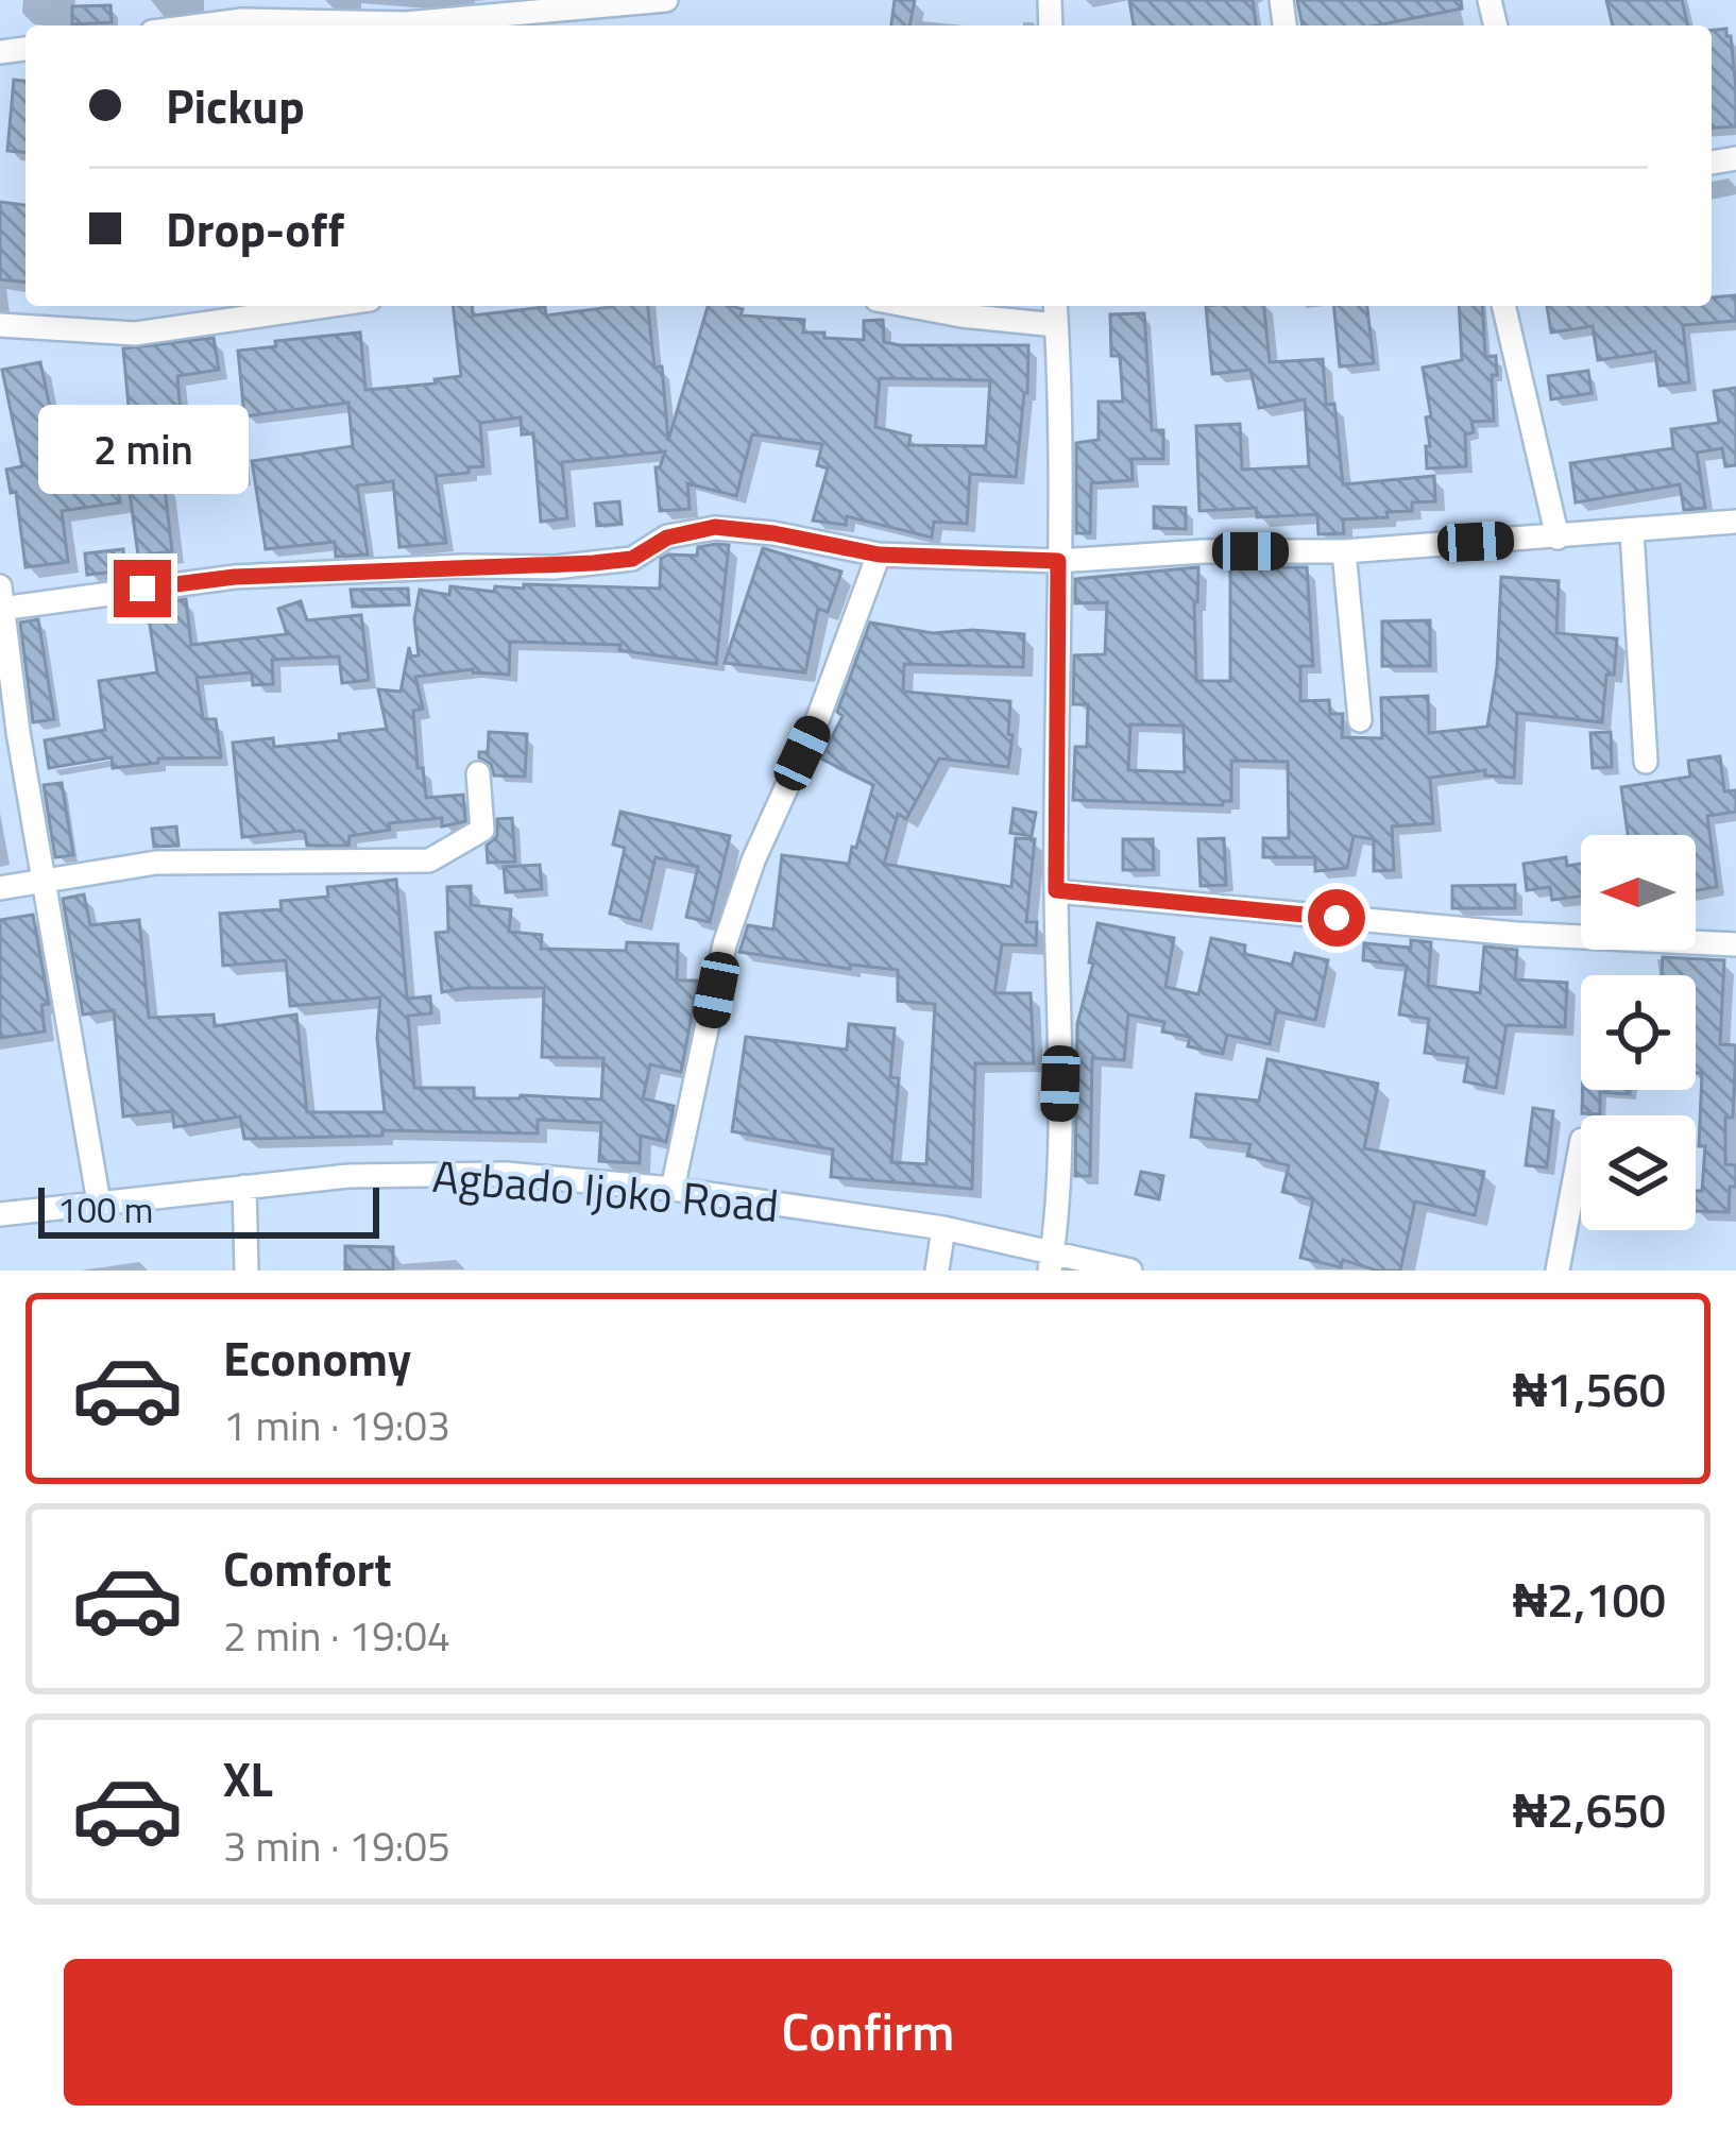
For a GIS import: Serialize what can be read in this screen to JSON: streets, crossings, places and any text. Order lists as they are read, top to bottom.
{
  "streets": {
    "street": ["Agbado Ijoko Road"]
  },
  "scale_bar": "100 m",
  "north": "left",
  "page": {
    "banner": ["Pickup", "Drop-off"],
    "bubble": "2 min",
    "scale": "100 m",
    "list": [
      {
        "name": "Economy",
        "note": "1 min · 19:03",
        "value": "₦1,560"
      },
      {
        "name": "Comfort",
        "note": "2 min · 19:04",
        "value": "₦2,100"
      },
      {
        "name": "XL",
        "note": "3 min · 19:05",
        "value": "₦2,650"
      }
    ],
    "buttons": "Confirm"
  }
}
